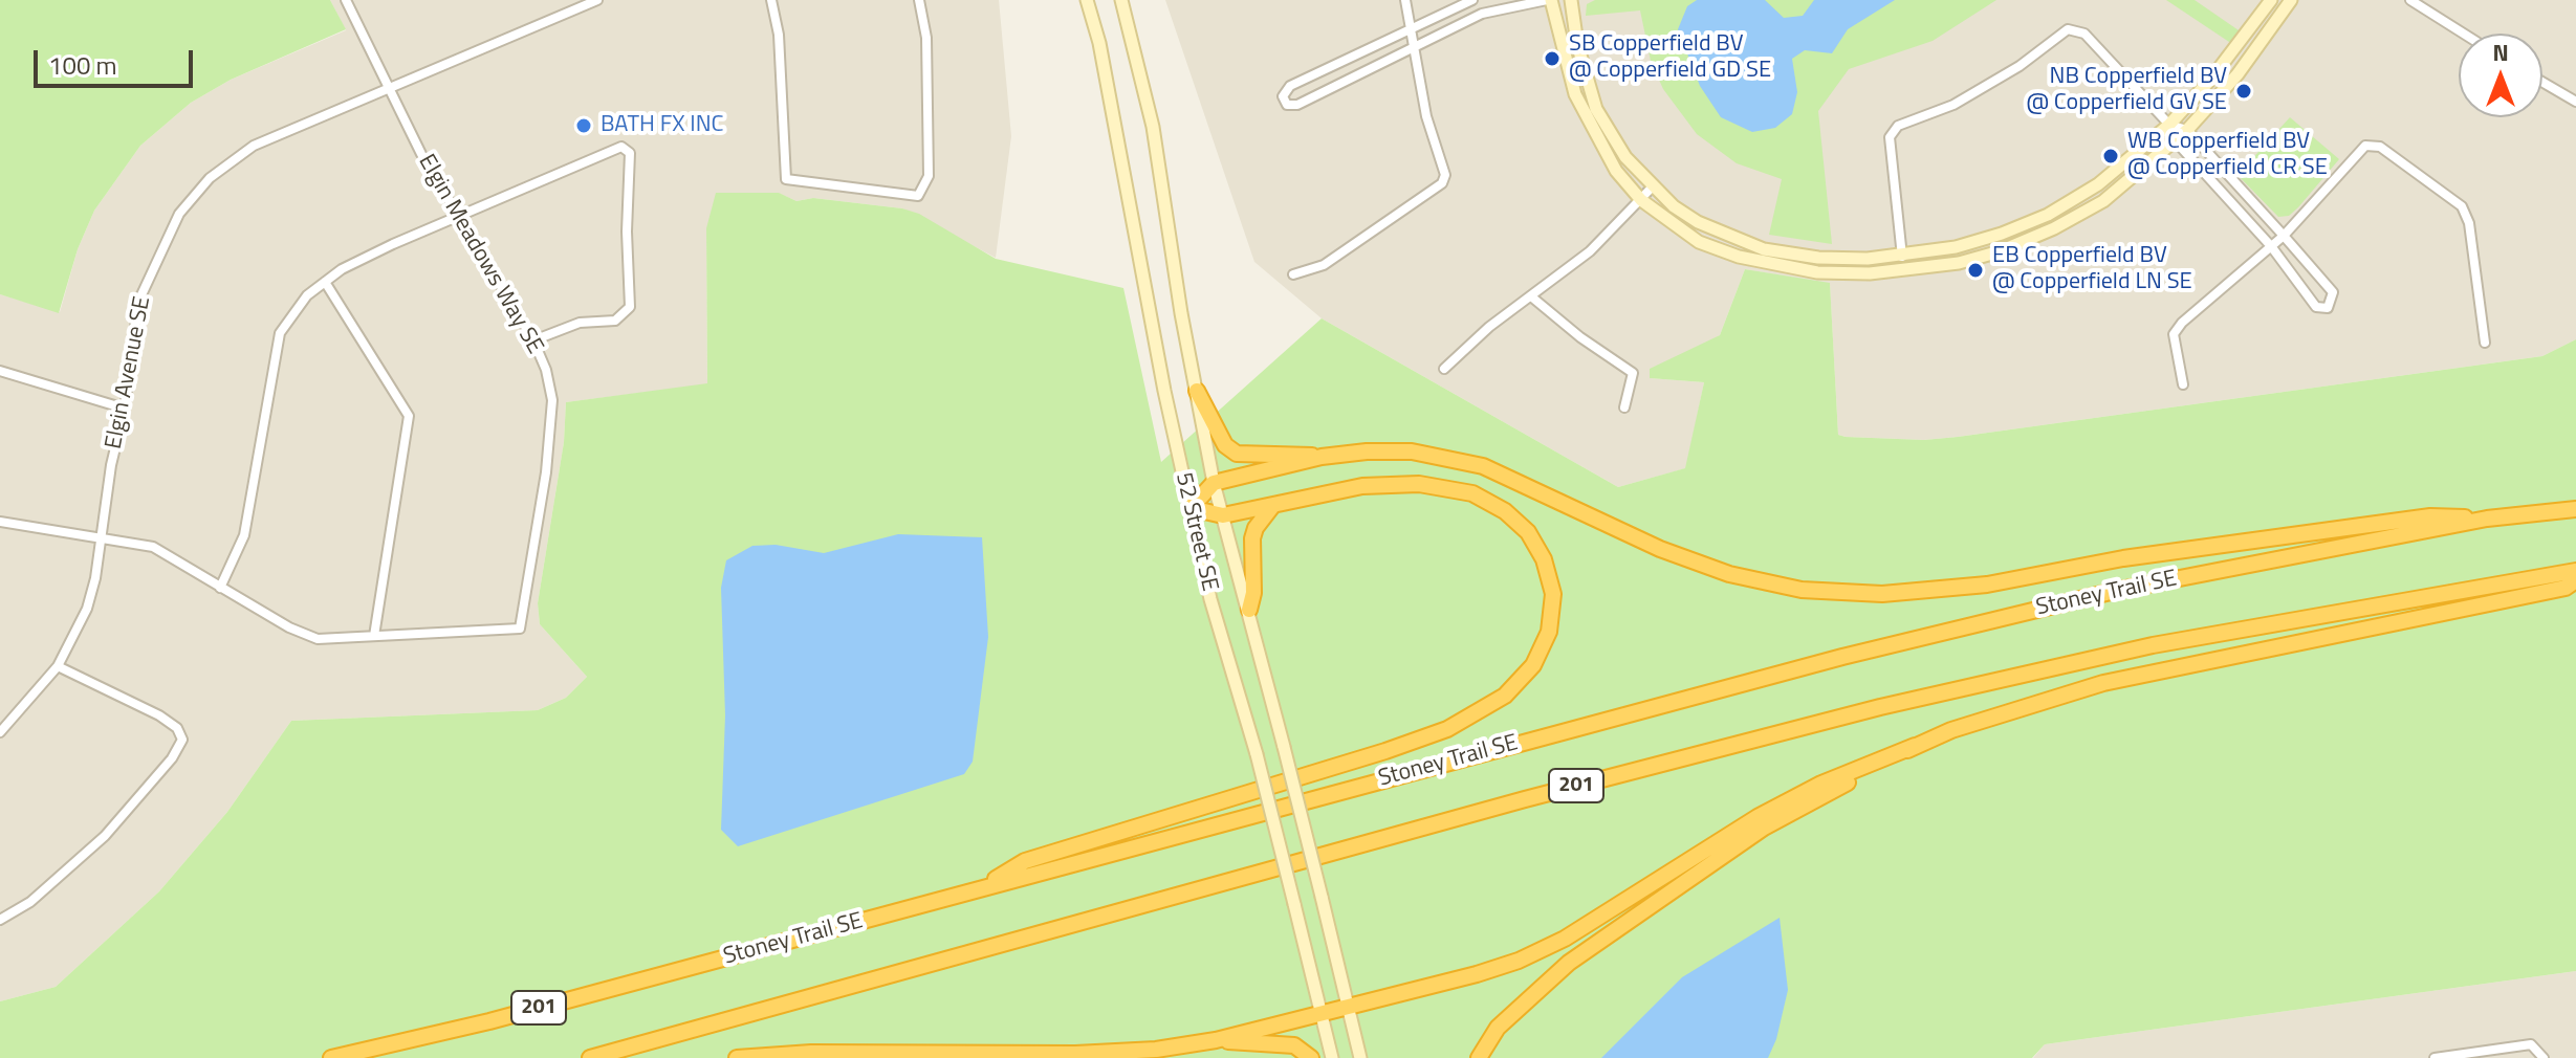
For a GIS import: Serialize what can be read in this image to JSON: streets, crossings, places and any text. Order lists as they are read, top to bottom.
{
  "streets": {
    "highway": ["Stoney Trail SE", "201"],
    "main road": ["52 Street SE"],
    "street": ["Elgin Meadows Way SE", "Elgin Avenue SE"]
  },
  "crossings": [
    ["Elgin Meadows Way SE", "Elgin Avenue SE"]
  ],
  "places": [
    "SB Copperfield BV @ Copperfield GD SE",
    "NB Copperfield BV @ Copperfield GV SE",
    "BATH FX INC",
    "WB Copperfield BV @ Copperfield CR SE",
    "EB Copperfield BV @ Copperfield LN SE"
  ],
  "scale_bar": "100 m",
  "north": "top"
}
